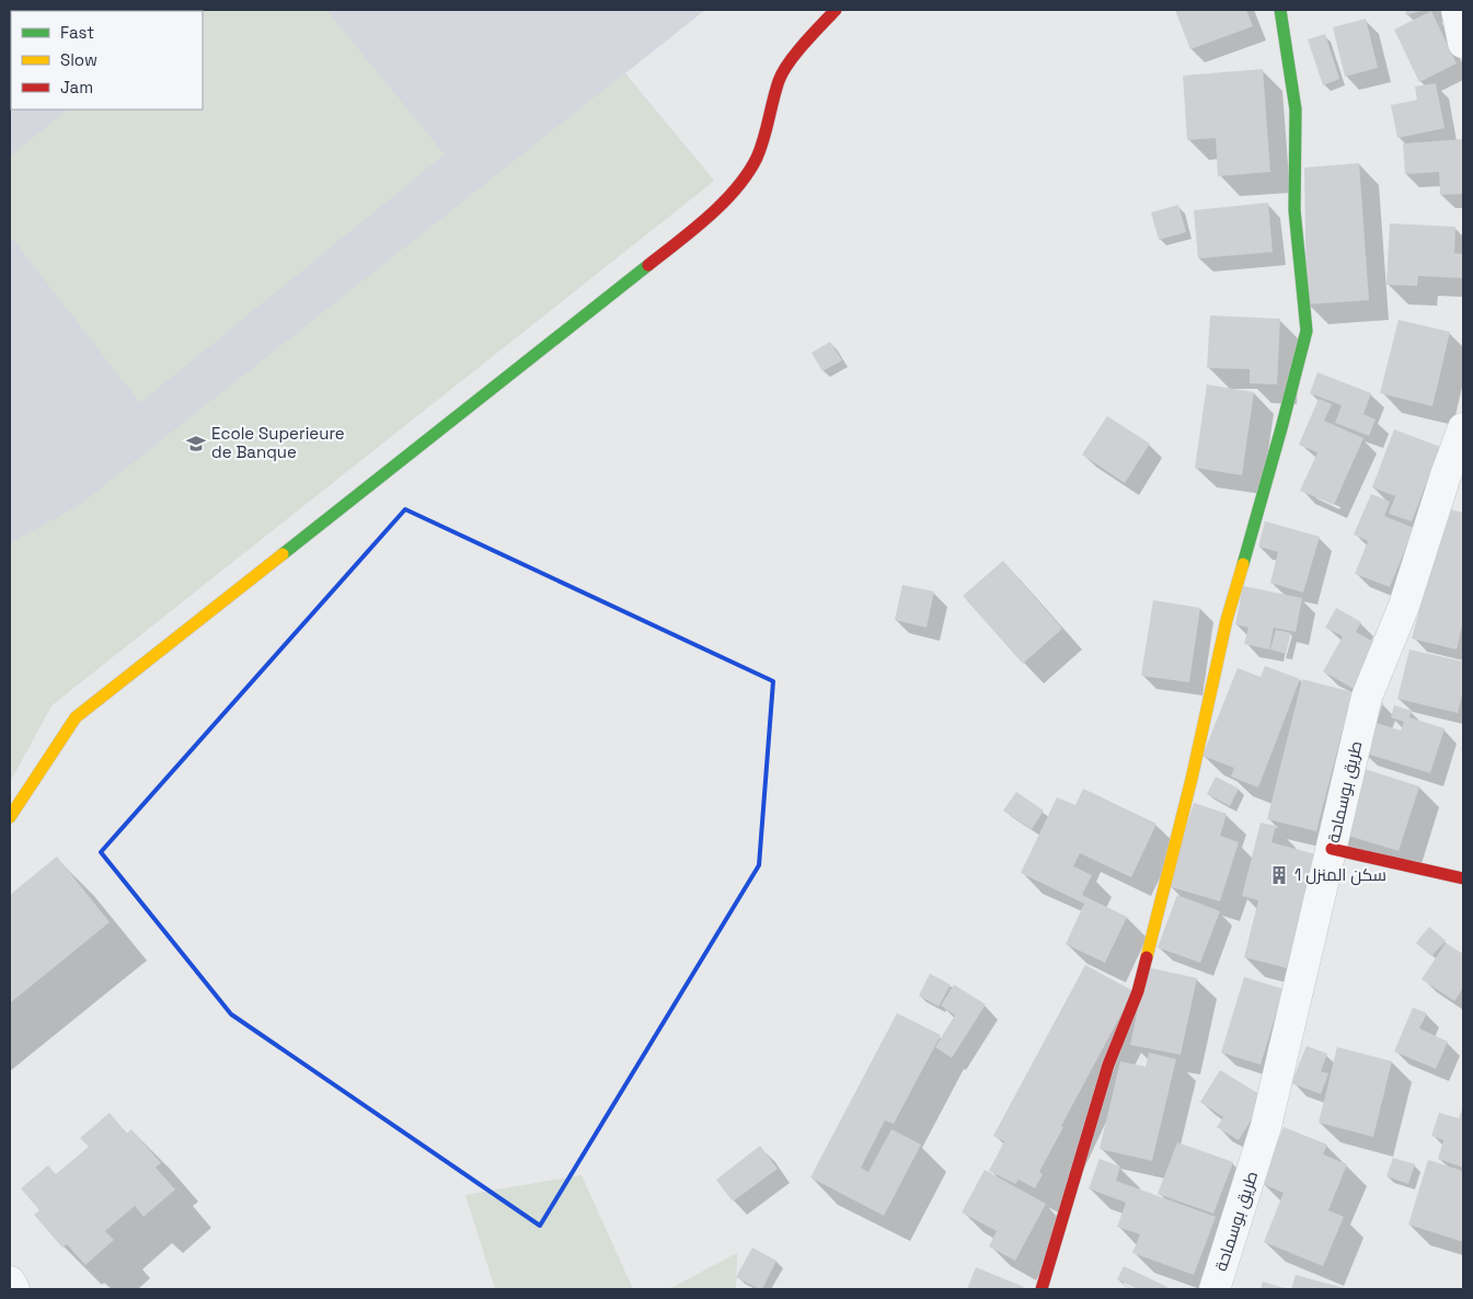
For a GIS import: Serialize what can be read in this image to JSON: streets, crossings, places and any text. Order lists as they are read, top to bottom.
{
  "streets": {
    "street": ["طريق بوسماحة"]
  },
  "places": {
    "school or university": ["Ecole Superieure de Banque"],
    "building": ["سكن المنزل 1"]
  },
  "legend": ["Fast", "Slow", "Jam"]
}
